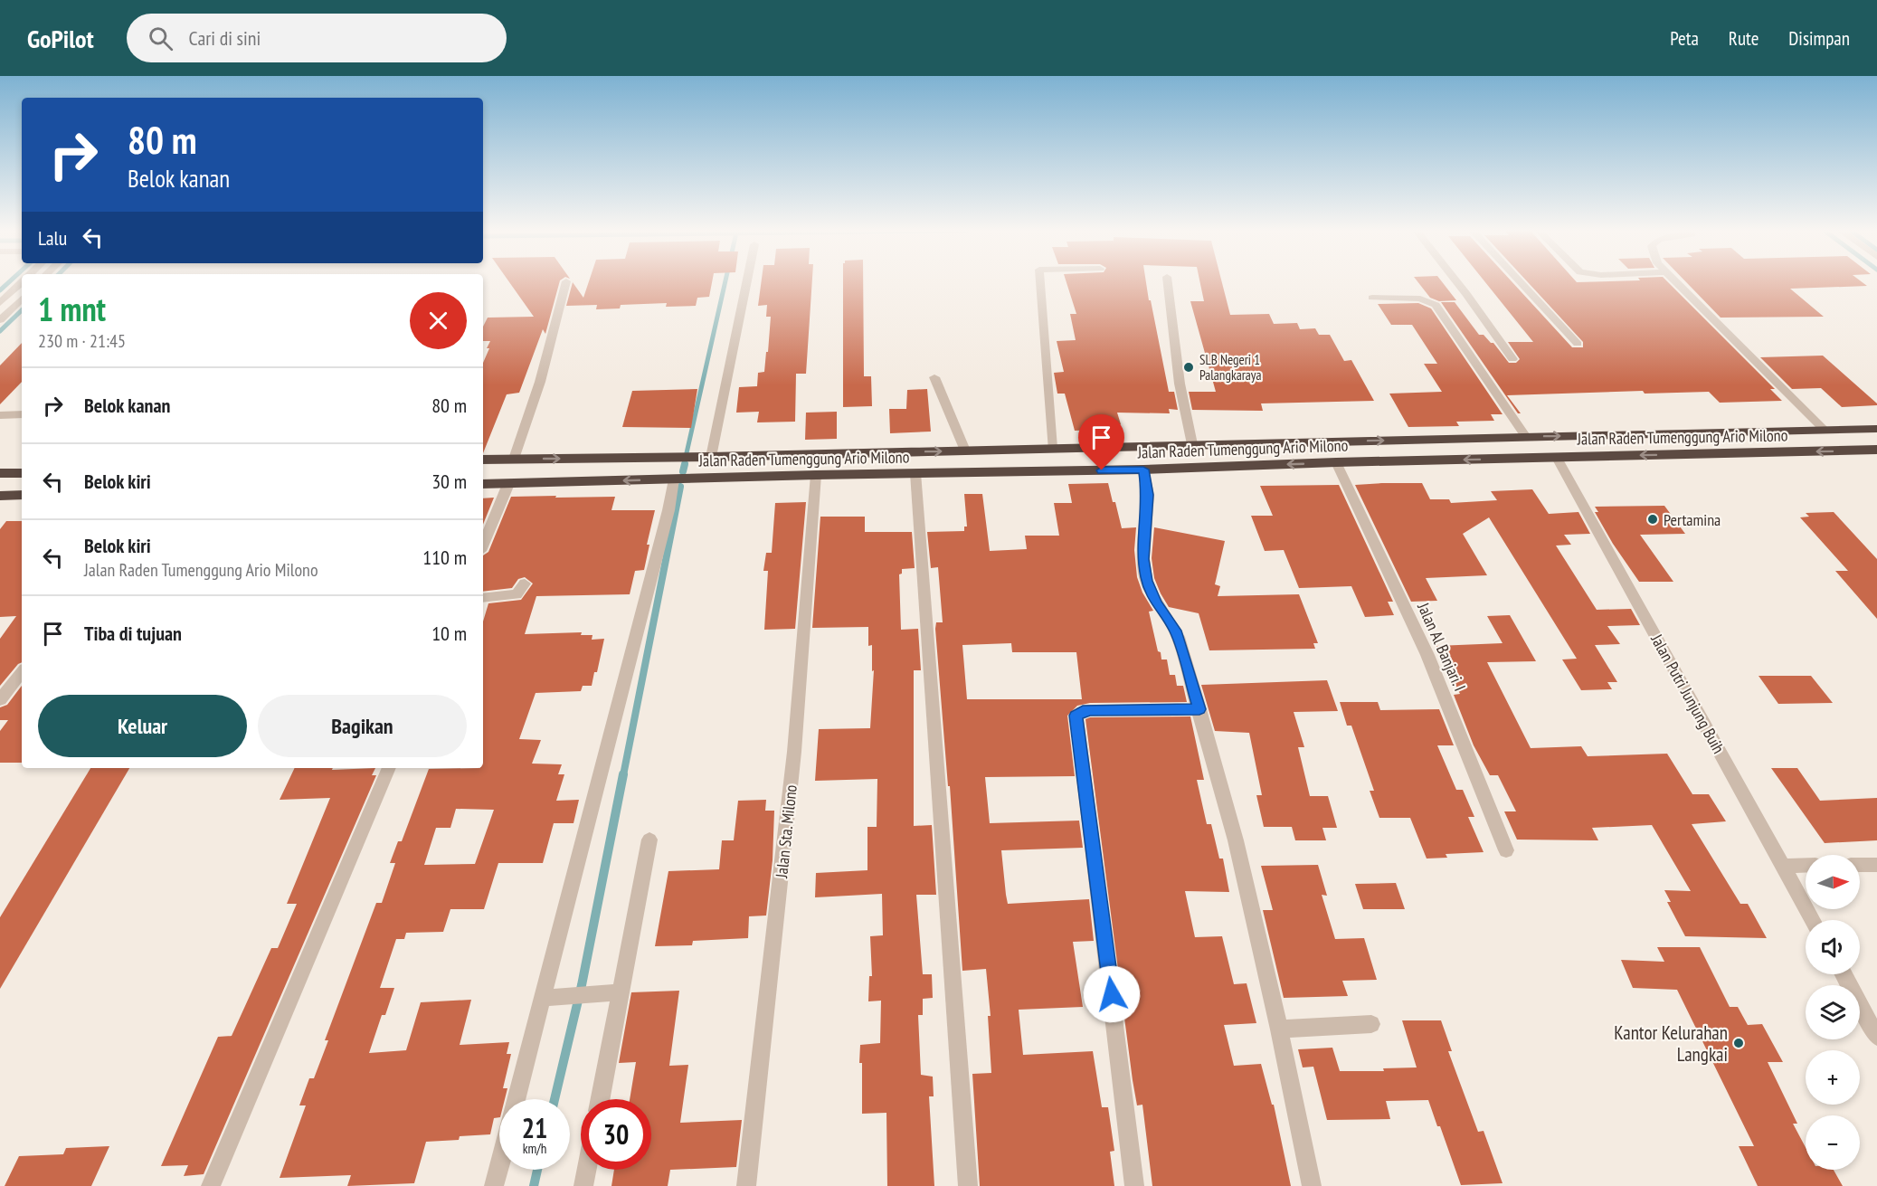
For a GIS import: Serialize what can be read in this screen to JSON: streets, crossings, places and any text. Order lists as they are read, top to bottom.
{
  "streets": {
    "highway": ["Jalan Raden Tumenggung Ario Milono"],
    "street": ["Jalan Al Banjari. I", "Jalan Putri Junjung Buih", "Jalan Sta. Milono"]
  },
  "crossings": [
    ["Jalan Raden Tumenggung Ario Milono", "Jalan Al Banjari. I"],
    ["Jalan Raden Tumenggung Ario Milono", "Jalan Putri Junjung Buih"],
    ["Jalan Raden Tumenggung Ario Milono", "Jalan Sta. Milono"]
  ],
  "places": ["SLB Negeri 1 Palangkaraya", "Pertamina", "Kantor Kelurahan Langkai"],
  "north": "right",
  "page": {
    "header": "GoPilot",
    "search": "Cari di sini",
    "nav": ["Peta", "Rute", "Disimpan"],
    "turn": ["80 m", "Belok kanan"],
    "then": "Lalu",
    "heading": ["1 mnt", "230 m · 21:45"],
    "list": [
      {
        "name": "Belok kanan",
        "value": "80 m"
      },
      {
        "name": "Belok kiri",
        "value": "30 m"
      },
      {
        "name": "Belok kiri",
        "note": "Jalan Raden Tumenggung Ario Milono",
        "value": "110 m"
      },
      {
        "name": "Tiba di tujuan",
        "value": "10 m"
      }
    ],
    "buttons": ["Keluar", "Bagikan"],
    "map_buttons": ["+", "−"],
    "speed": "21 km/h",
    "limit": "30"
  }
}
